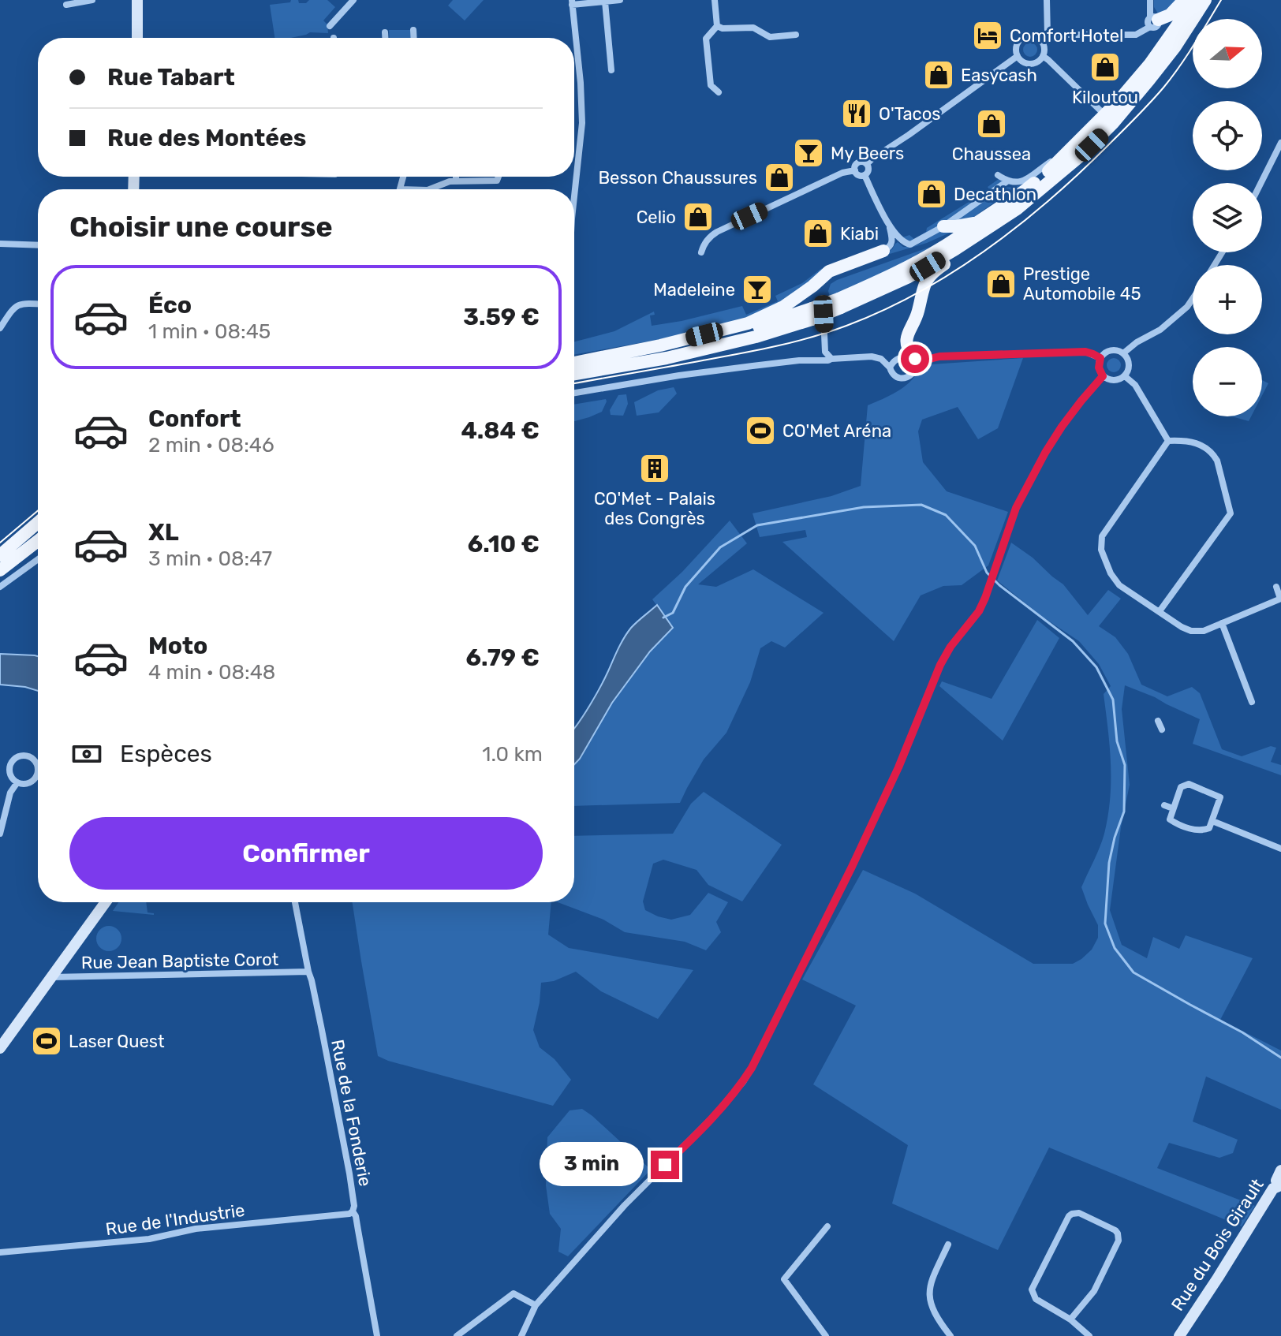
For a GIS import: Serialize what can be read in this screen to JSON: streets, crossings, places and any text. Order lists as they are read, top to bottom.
{
  "streets": {
    "street": [
      "Rue Jean Baptiste Corot",
      "Rue de la Fonderie",
      "Rue de l'Industrie",
      "Rue du Bois Girault"
    ]
  },
  "crossings": [
    ["Rue Jean Baptiste Corot", "Rue de la Fonderie"],
    ["Rue de la Fonderie", "Rue de l'Industrie"]
  ],
  "places": {
    "hotel": ["Comfort Hotel"],
    "shop": [
      "Kiloutou",
      "Easycash",
      "Chaussea",
      "Besson Chaussures",
      "Decathlon",
      "Celio",
      "Kiabi",
      "Prestige Automobile 45"
    ],
    "restaurant": ["O'Tacos"],
    "bar": ["My Beers", "Madeleine"],
    "sports": ["CO'Met Aréna", "Laser Quest"],
    "building": ["CO'Met - Palais des Congrès"]
  },
  "north": "right",
  "page": {
    "map_buttons": ["+", "−"],
    "banner": ["Rue Tabart", "Rue des Montées"],
    "heading": "Choisir une course",
    "list": [
      {
        "name": "Éco",
        "note": "1 min · 08:45",
        "value": "3.59 €"
      },
      {
        "name": "Confort",
        "note": "2 min · 08:46",
        "value": "4.84 €"
      },
      {
        "name": "XL",
        "note": "3 min · 08:47",
        "value": "6.10 €"
      },
      {
        "name": "Moto",
        "note": "4 min · 08:48",
        "value": "6.79 €"
      }
    ],
    "pay": ["Espèces", "1.0 km"],
    "buttons": "Confirmer",
    "bubble": "3 min"
  }
}
